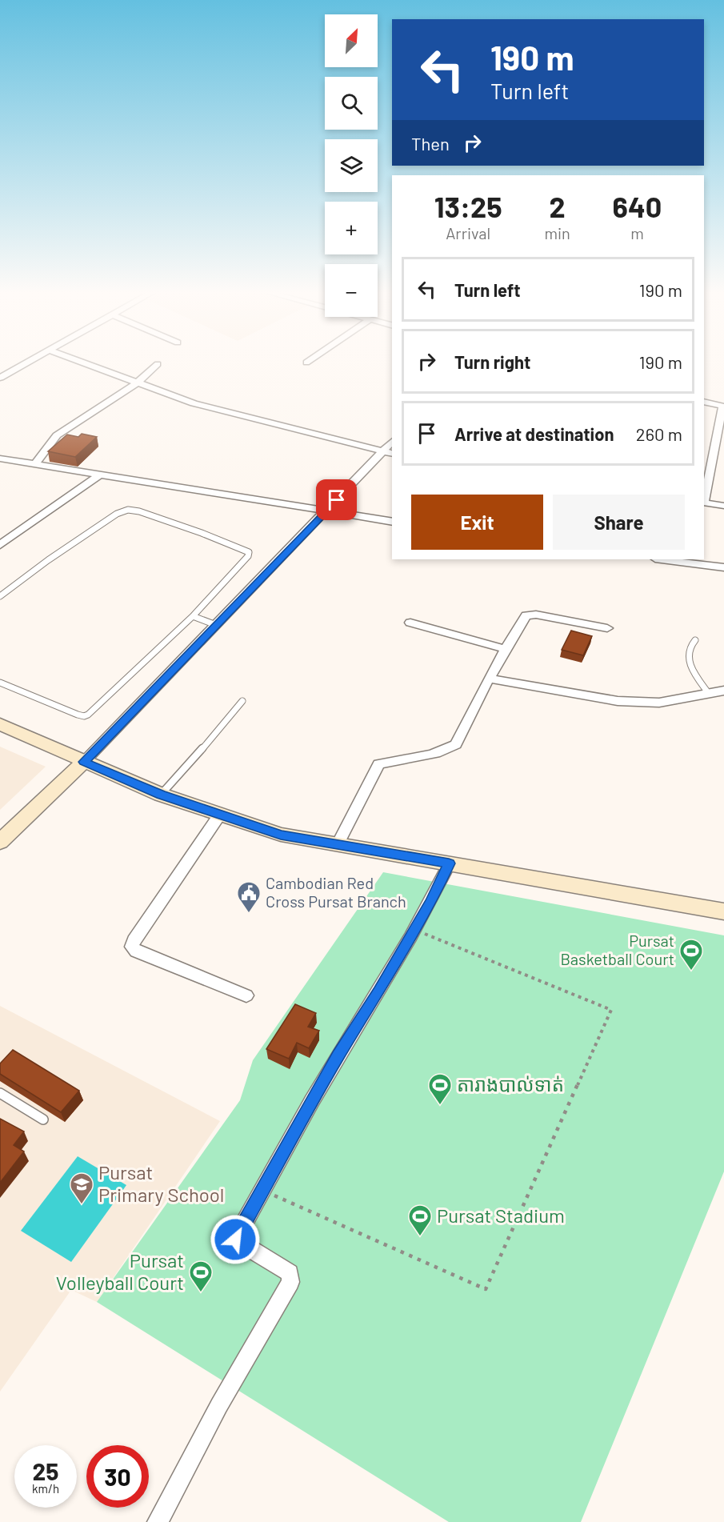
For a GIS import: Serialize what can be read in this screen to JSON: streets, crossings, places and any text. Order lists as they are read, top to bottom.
{
  "places": {
    "public building": ["Cambodian Red Cross Pursat Branch"],
    "sports": [
      "Pursat Basketball Court",
      "តារាងបាល់ទាត់",
      "Pursat Stadium",
      "Pursat Volleyball Court"
    ],
    "school or university": ["Pursat Primary School"]
  },
  "north": "top right",
  "page": {
    "map_buttons": ["+", "−"],
    "turn": ["190 m", "Turn left"],
    "then": "Then",
    "eta": [
      "13:25",
      "Arrival",
      "2",
      "min",
      "640",
      "m"
    ],
    "list": [
      {
        "name": "Turn left",
        "value": "190 m"
      },
      {
        "name": "Turn right",
        "value": "190 m"
      },
      {
        "name": "Arrive at destination",
        "value": "260 m"
      }
    ],
    "buttons": ["Exit", "Share"],
    "speed": "25 km/h",
    "limit": "30"
  }
}
